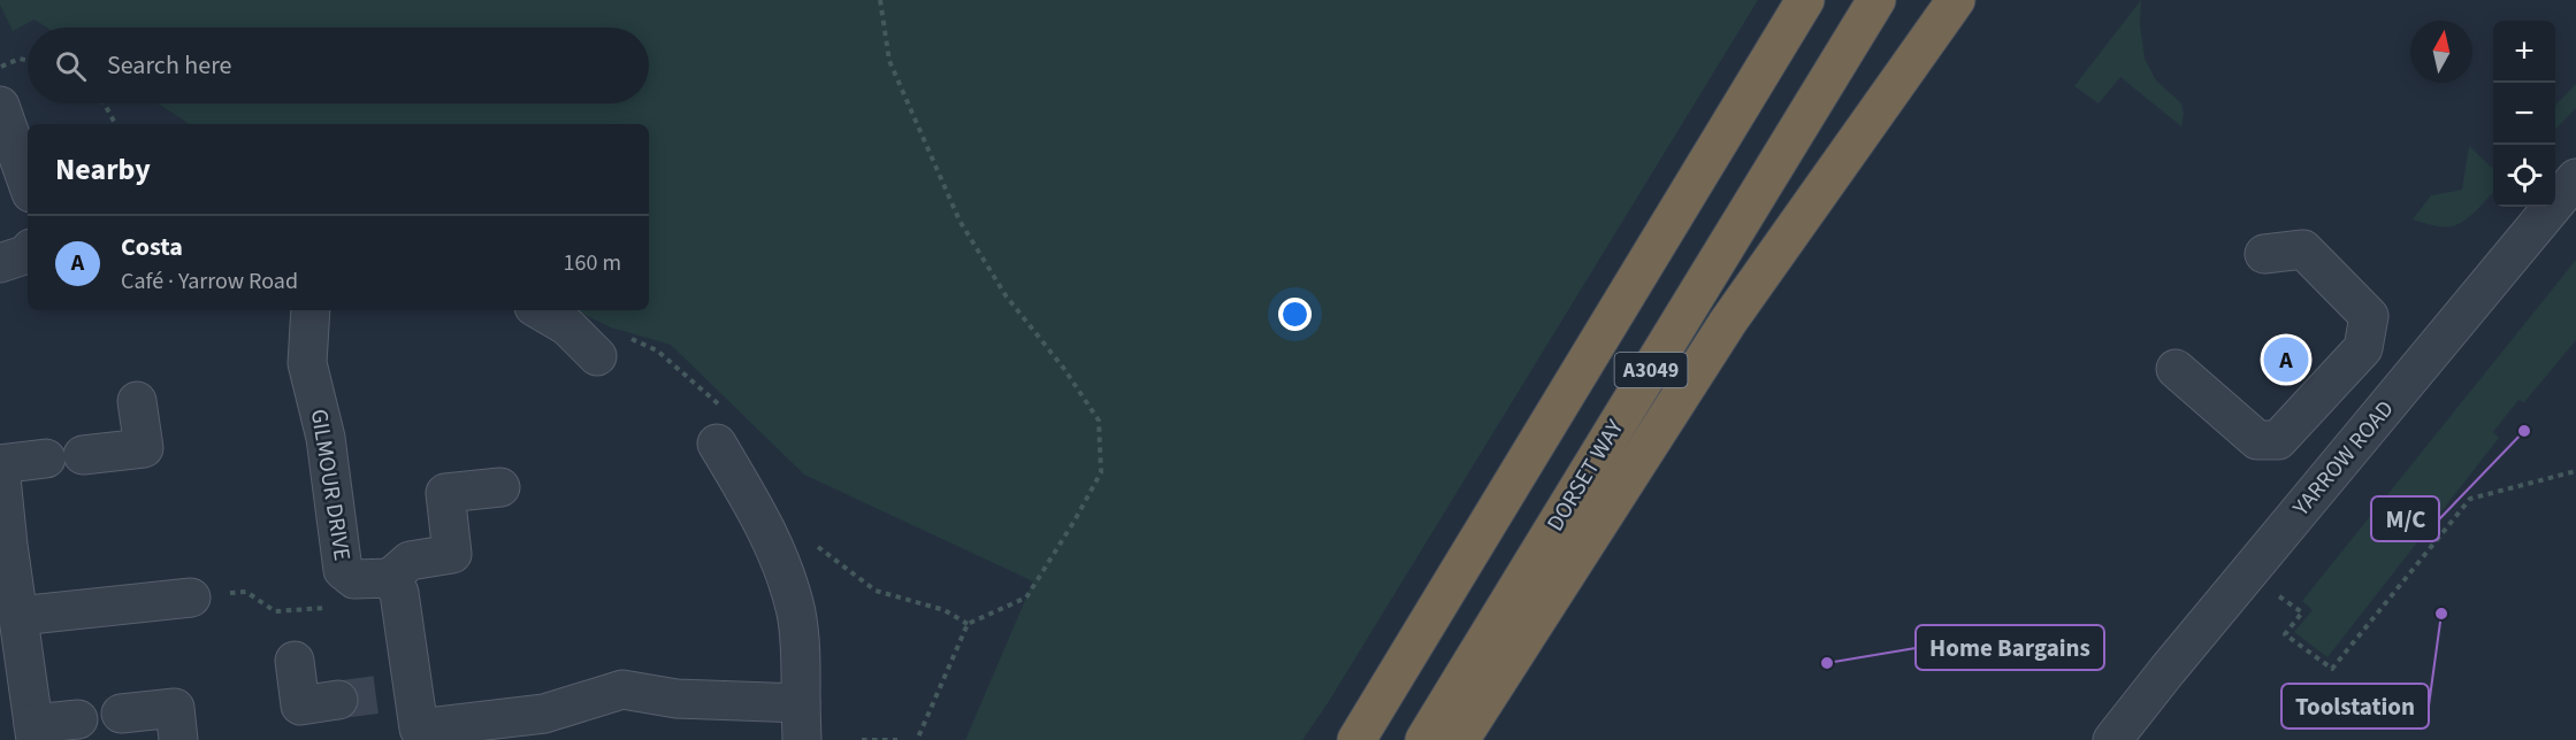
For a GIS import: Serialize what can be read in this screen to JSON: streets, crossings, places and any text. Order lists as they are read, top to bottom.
{
  "streets": {
    "highway": ["A3049", "DORSET WAY"],
    "street": ["YARROW ROAD", "GILMOUR DRIVE"]
  },
  "places": ["M/C", "Toolstation", "Home Bargains"],
  "north": "top",
  "page": {
    "map_buttons": ["+", "−"],
    "search": "Search here",
    "heading": "Nearby",
    "list": [
      {
        "mark": "A",
        "name": "Costa",
        "note": "Café · Yarrow Road",
        "value": "160 m"
      }
    ],
    "pins": "A"
  }
}
